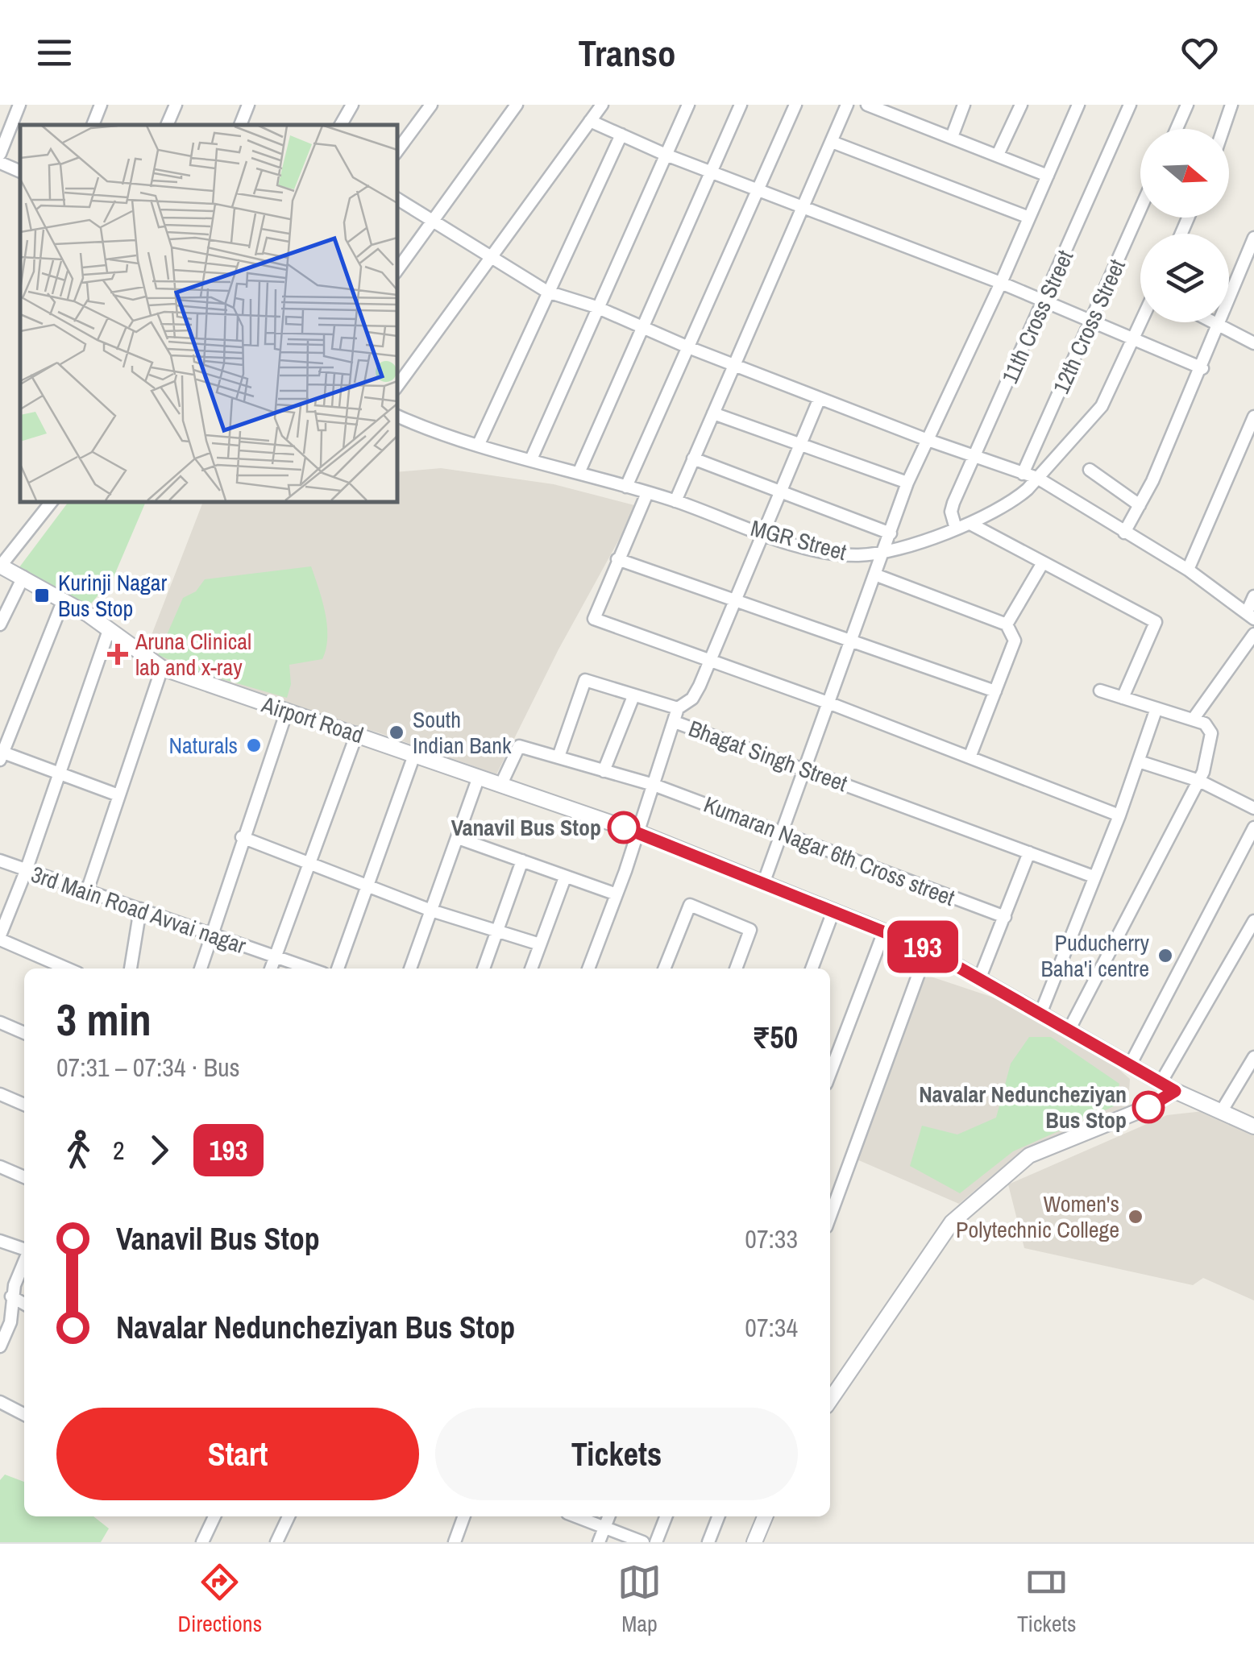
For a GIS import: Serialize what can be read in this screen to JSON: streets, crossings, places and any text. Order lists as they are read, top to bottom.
{
  "streets": {
    "street": [
      "11th Cross Street",
      "12th Cross Street",
      "MGR Street",
      "Airport Road",
      "Bhagat Singh Street",
      "Kumaran Nagar 6th Cross street",
      "3rd Main Road Avvai nagar"
    ]
  },
  "crossings": [
    ["11th Cross Street", "MGR Street"],
    ["Airport Road", "Bhagat Singh Street"],
    ["Bhagat Singh Street", "Kumaran Nagar 6th Cross street"]
  ],
  "places": {
    "transit": ["Kurinji Nagar Bus Stop"],
    "health": ["Aruna Clinical lab and x-ray"],
    "other": [
      "South Indian Bank",
      "Naturals",
      "Vanavil Bus Stop",
      "Puducherry Baha'i centre",
      "Navalar Neduncheziyan Bus Stop",
      "Women's Polytechnic College"
    ]
  },
  "lines": ["bus line 193"],
  "north": "right",
  "page": {
    "header": "Transo",
    "on_map": "193",
    "heading": ["3 min", "07:31 – 07:34 · Bus", "₹50"],
    "legs": ["2", "193"],
    "list": [
      {
        "name": "Vanavil Bus Stop",
        "value": "07:33"
      },
      {
        "name": "Navalar Neduncheziyan Bus Stop",
        "value": "07:34"
      }
    ],
    "buttons": ["Start", "Tickets"],
    "tabs": ["Directions", "Map", "Tickets"]
  }
}
